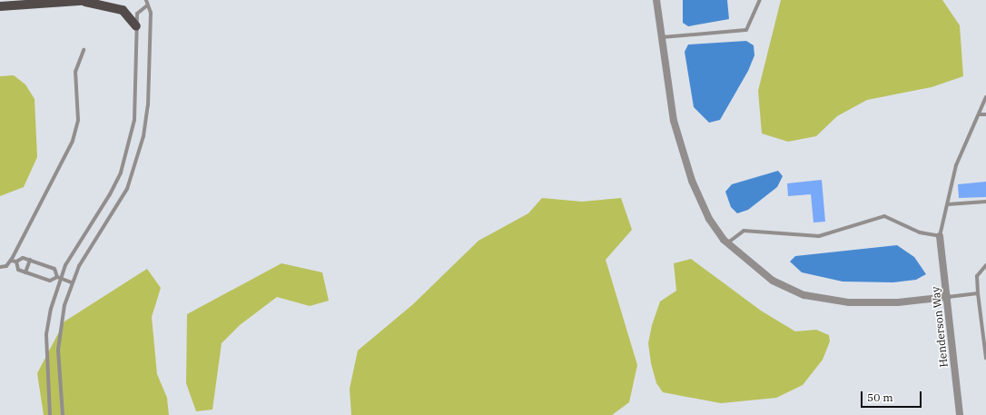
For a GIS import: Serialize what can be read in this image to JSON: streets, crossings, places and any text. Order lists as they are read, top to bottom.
{
  "streets": {
    "street": ["Henderson Way"]
  },
  "scale_bar": "50 m"
}
